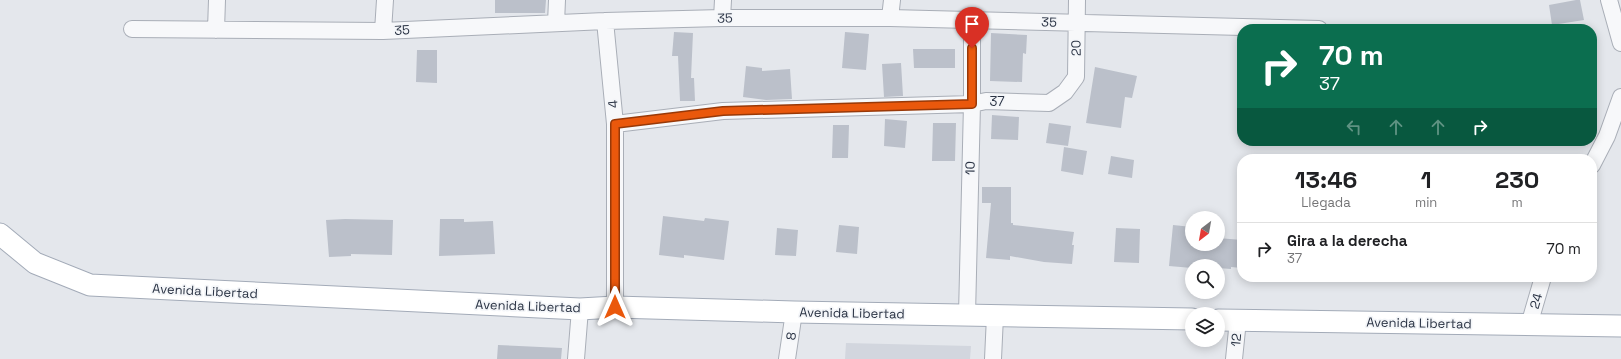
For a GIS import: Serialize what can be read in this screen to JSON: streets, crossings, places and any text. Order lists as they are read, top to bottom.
{
  "streets": {
    "main road": ["Avenida Libertad"],
    "street": [
      "35",
      "20",
      "37",
      "4",
      "10",
      "24",
      "8",
      "12"
    ]
  },
  "crossings": [
    ["35", "20"],
    ["35", "4"],
    ["35", "10"],
    ["20", "37"],
    ["37", "4"],
    ["37", "10"],
    ["4", "Avenida Libertad"],
    ["10", "Avenida Libertad"],
    ["Avenida Libertad", "24"],
    ["Avenida Libertad", "8"],
    ["Avenida Libertad", "12"]
  ],
  "north": "bottom left",
  "page": {
    "turn": ["70 m", "37"],
    "eta": [
      "13:46",
      "Llegada",
      "1",
      "min",
      "230",
      "m"
    ],
    "list": [
      {
        "name": "Gira a la derecha",
        "note": "37",
        "value": "70 m"
      }
    ]
  }
}
